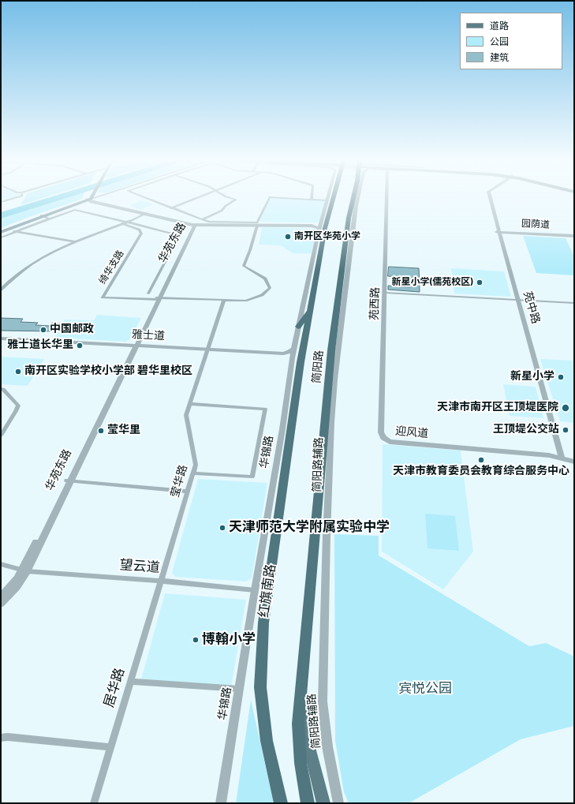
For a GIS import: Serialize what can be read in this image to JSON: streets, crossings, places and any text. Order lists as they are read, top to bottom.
{
  "streets": {
    "highway": ["简阳路", "红旗南路"],
    "street": [
      "园荫道",
      "华苑东路",
      "绮华支路",
      "苑西路",
      "苑中路",
      "雅士道",
      "迎风道",
      "华锦路",
      "简阳路辅路",
      "莹华路",
      "望云道",
      "居华路"
    ]
  },
  "crossings": [
    ["园荫道", "苑中路"],
    ["华苑东路", "绮华支路"],
    ["华苑东路", "雅士道"],
    ["华苑东路", "望云道"],
    ["苑西路", "迎风道"],
    ["苑中路", "迎风道"],
    ["雅士道", "华锦路"],
    ["雅士道", "莹华路"],
    ["简阳路", "红旗南路"],
    ["华锦路", "望云道"],
    ["莹华路", "望云道"],
    ["莹华路", "居华路"],
    ["望云道", "居华路"]
  ],
  "parks": ["宾悦公园"],
  "places": [
    "南开区华苑小学",
    "新星小学(儒苑校区)",
    "中国邮政",
    "雅士道长华里",
    "南开区实验学校小学部 碧华里校区",
    "新星小学",
    "天津市南开区王顶堤医院",
    "王顶堤公交站",
    "莹华里",
    "天津市教育委员会教育综合服务中心",
    "天津师范大学附属实验中学",
    "博翰小学"
  ],
  "legend": ["道路", "公园", "建筑"]
}
